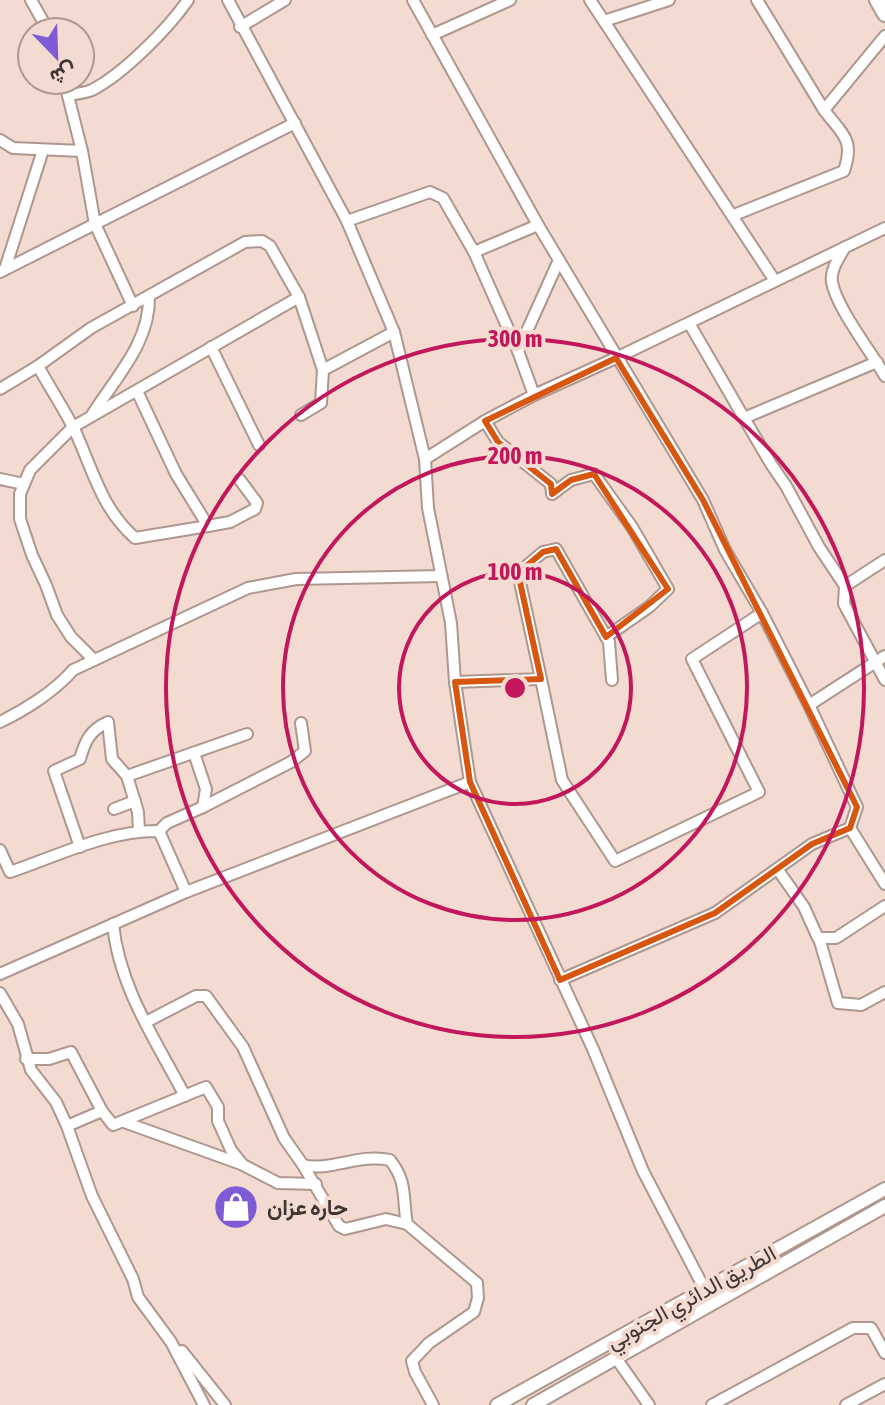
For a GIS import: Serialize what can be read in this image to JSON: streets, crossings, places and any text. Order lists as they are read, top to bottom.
{
  "streets": {
    "main road": ["الطريق الدائري الجنوبي"]
  },
  "places": {
    "shop": ["حاره عزان"]
  },
  "north": "bottom right",
  "rings": ["300 m", "200 m", "100 m"]
}
